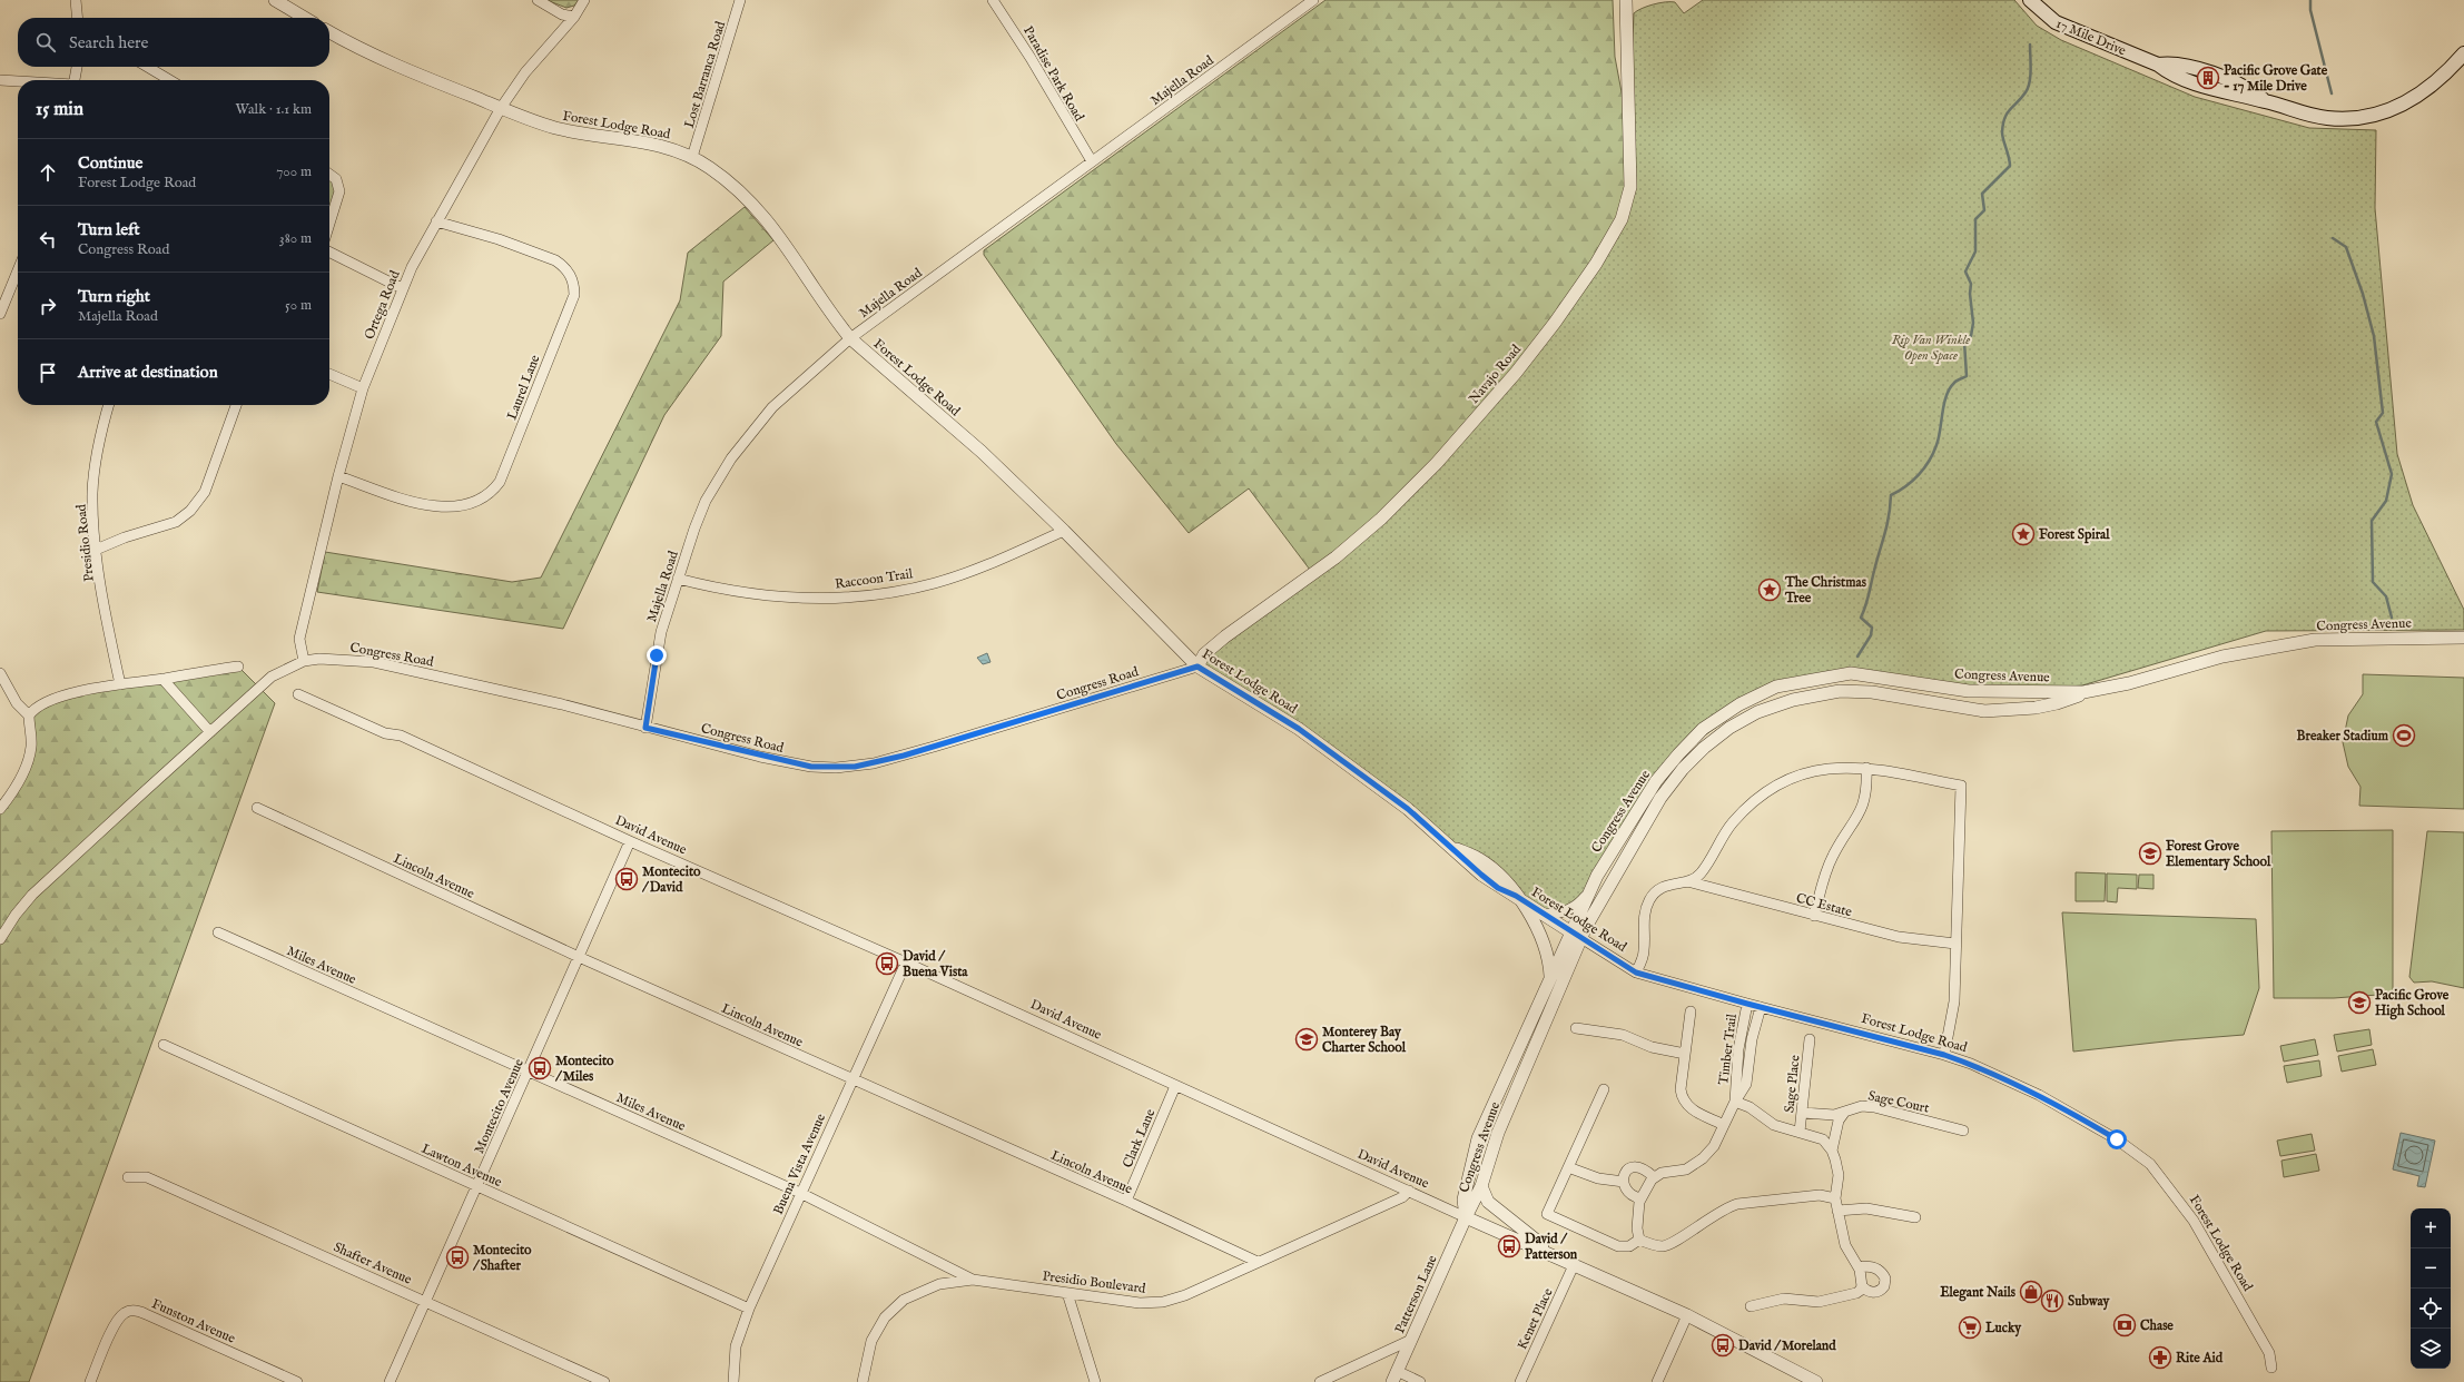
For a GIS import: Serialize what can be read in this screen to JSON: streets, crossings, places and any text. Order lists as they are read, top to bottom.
{
  "streets": {
    "main road": ["17 Mile Drive"],
    "street": [
      "Paradise Park Road",
      "Lost Barranca Road",
      "Majella Road",
      "Forest Lodge Road",
      "Ortega Road",
      "Navajo Road",
      "Laurel Lane",
      "Presidio Road",
      "Raccoon Trail",
      "Congress Avenue",
      "Congress Road",
      "David Avenue",
      "Lincoln Avenue",
      "CC Estate",
      "Miles Avenue",
      "Timber Trail",
      "Sage Place",
      "Sage Court",
      "Montecito Avenue",
      "Clark Lane",
      "Buena Vista Avenue",
      "Lawton Avenue",
      "Shafter Avenue",
      "Presidio Boulevard",
      "Patterson Lane",
      "Kenet Place",
      "Funston Avenue"
    ]
  },
  "crossings": [
    ["Paradise Park Road", "Majella Road"],
    ["Lost Barranca Road", "Forest Lodge Road"],
    ["Majella Road", "Forest Lodge Road"],
    ["Majella Road", "Raccoon Trail"],
    ["Majella Road", "Congress Road"],
    ["Forest Lodge Road", "Ortega Road"],
    ["Forest Lodge Road", "Navajo Road"],
    ["Forest Lodge Road", "Raccoon Trail"],
    ["Forest Lodge Road", "Congress Avenue"],
    ["Forest Lodge Road", "Congress Road"],
    ["Forest Lodge Road", "Timber Trail"],
    ["Ortega Road", "Laurel Lane"],
    ["Ortega Road", "Congress Road"],
    ["Navajo Road", "Congress Road"],
    ["Congress Avenue", "David Avenue"],
    ["Congress Avenue", "Patterson Lane"],
    ["David Avenue", "Montecito Avenue"],
    ["David Avenue", "Clark Lane"],
    ["David Avenue", "Buena Vista Avenue"],
    ["David Avenue", "Presidio Boulevard"],
    ["David Avenue", "Patterson Lane"],
    ["David Avenue", "Kenet Place"],
    ["Lincoln Avenue", "Montecito Avenue"],
    ["Lincoln Avenue", "Clark Lane"],
    ["Lincoln Avenue", "Buena Vista Avenue"],
    ["Lincoln Avenue", "Presidio Boulevard"],
    ["Miles Avenue", "Montecito Avenue"],
    ["Miles Avenue", "Buena Vista Avenue"],
    ["Miles Avenue", "Presidio Boulevard"],
    ["Timber Trail", "Sage Place"],
    ["Sage Place", "Sage Court"],
    ["Montecito Avenue", "Lawton Avenue"],
    ["Montecito Avenue", "Shafter Avenue"],
    ["Buena Vista Avenue", "Lawton Avenue"]
  ],
  "parks": ["Rip Van Winkle Open Space"],
  "places": {
    "building": ["Pacific Grove Gate - 17 Mile Drive"],
    "place": ["Forest Spiral", "The Christmas Tree"],
    "sports": ["Breaker Stadium"],
    "school or university": ["Forest Grove Elementary School", "Pacific Grove High School", "Monterey Bay Charter School"],
    "bus stop": [
      "Montecito / David",
      "David / Buena Vista",
      "Montecito / Miles",
      "David / Patterson",
      "Montecito / Shafter",
      "David / Moreland"
    ],
    "shop": ["Elegant Nails"],
    "restaurant": ["Subway"],
    "bank": ["Chase"],
    "supermarket": ["Lucky"],
    "pharmacy": ["Rite Aid"]
  },
  "page": {
    "search": "Search here",
    "heading": ["15 min", "Walk · 1.1 km"],
    "list": [
      ["Continue", "Forest Lodge Road", "700 m"],
      ["Turn left", "Congress Road", "380 m"],
      ["Turn right", "Majella Road", "50 m"],
      "Arrive at destination"
    ],
    "map_buttons": ["+", "−"]
  }
}
